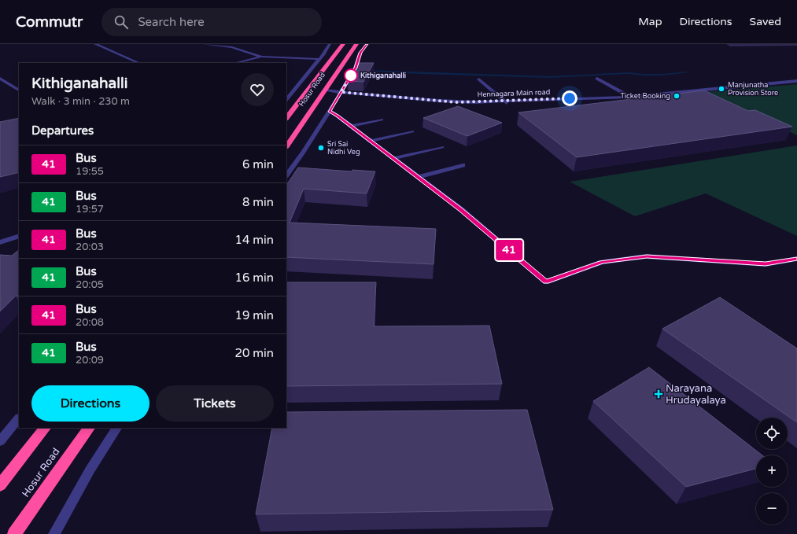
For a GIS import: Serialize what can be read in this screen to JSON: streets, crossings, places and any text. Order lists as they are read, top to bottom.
{
  "streets": {
    "highway": ["Hosur Road"]
  },
  "places": {
    "other": [
      "Kithiganahalli",
      "Manjunatha Provision Store",
      "Ticket Booking",
      "Sri Sai Nidhi Veg"
    ],
    "health": ["Narayana Hrudayalaya"]
  },
  "lines": ["bus line 41"],
  "page": {
    "header": "Commutr",
    "search": "Search here",
    "nav": ["Map", "Directions", "Saved"],
    "on_map": "41",
    "heading": [
      ["Kithiganahalli", "Walk · 3 min · 230 m"],
      "Departures"
    ],
    "list": [
      {
        "mark": "41",
        "name": "Bus",
        "note": "19:55",
        "value": "6 min"
      },
      {
        "mark": "41",
        "name": "Bus",
        "note": "19:57",
        "value": "8 min"
      },
      {
        "mark": "41",
        "name": "Bus",
        "note": "20:03",
        "value": "14 min"
      },
      {
        "mark": "41",
        "name": "Bus",
        "note": "20:05",
        "value": "16 min"
      },
      {
        "mark": "41",
        "name": "Bus",
        "note": "20:08",
        "value": "19 min"
      },
      {
        "mark": "41",
        "name": "Bus",
        "note": "20:09",
        "value": "20 min"
      }
    ],
    "buttons": ["Directions", "Tickets"],
    "map_buttons": ["+", "−"]
  }
}
